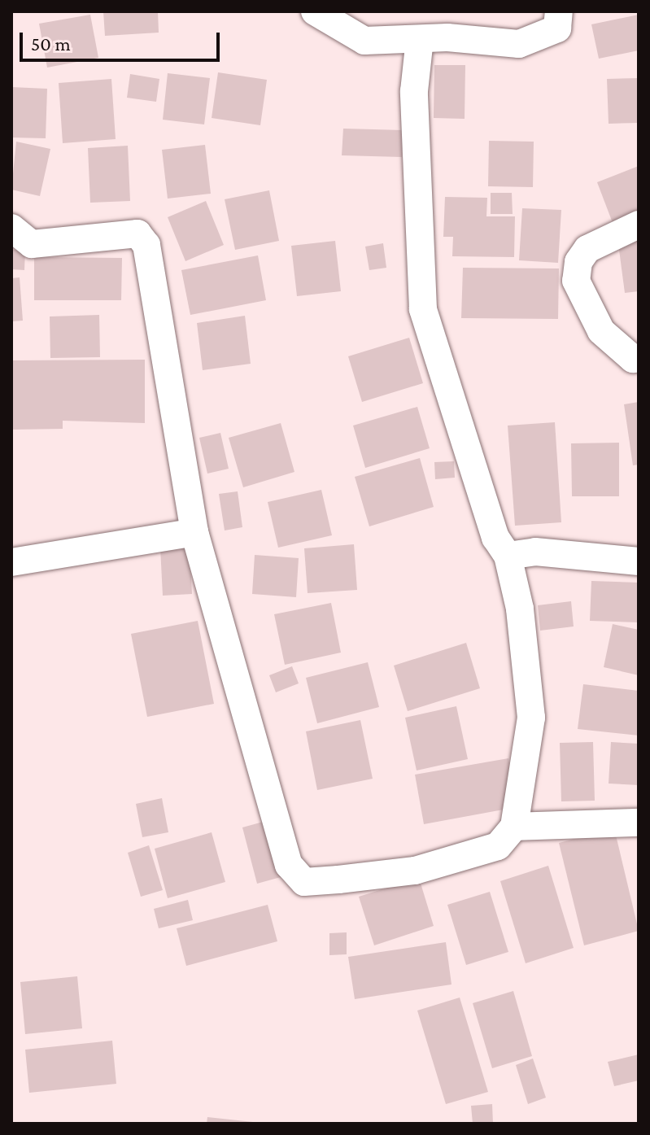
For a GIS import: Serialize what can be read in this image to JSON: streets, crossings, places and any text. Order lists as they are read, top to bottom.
{
  "scale_bar": "50 m"
}
